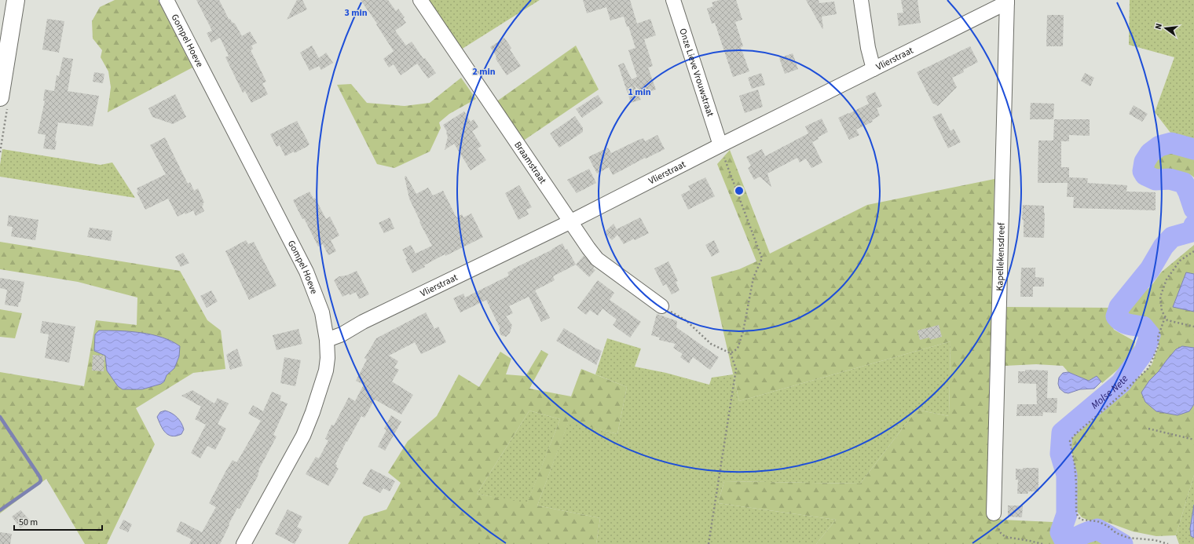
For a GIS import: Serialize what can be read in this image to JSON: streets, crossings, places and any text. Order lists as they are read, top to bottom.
{
  "streets": {
    "street": [
      "Gompel Hoeve",
      "Vlierstraat",
      "Onze Lieve Vrouwstraat",
      "Braamstraat",
      "Kapellekensdreef"
    ]
  },
  "crossings": [
    ["Gompel Hoeve", "Vlierstraat"],
    ["Vlierstraat", "Onze Lieve Vrouwstraat"],
    ["Vlierstraat", "Braamstraat"],
    ["Vlierstraat", "Kapellekensdreef"]
  ],
  "water": ["Molse Nete"],
  "scale_bar": "50 m",
  "north": "left",
  "rings": ["3 min", "2 min", "1 min"]
}
